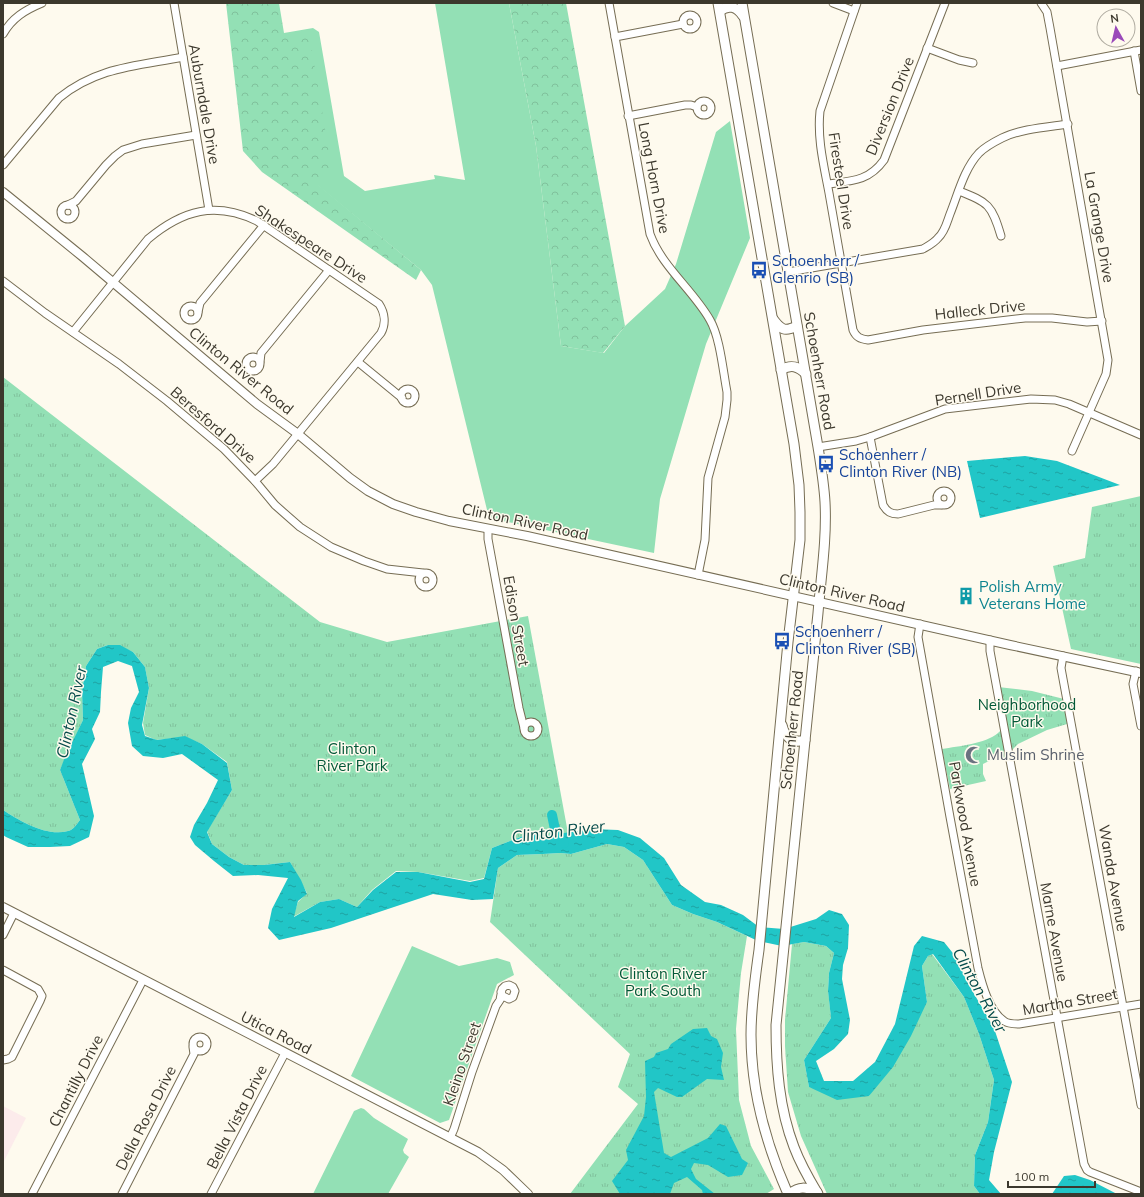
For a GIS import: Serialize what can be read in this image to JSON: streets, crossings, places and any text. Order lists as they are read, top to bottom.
{
  "streets": {
    "main road": ["Schoenherr Road"],
    "street": [
      "Auburndale Drive",
      "Diversion Drive",
      "Long Horn Drive",
      "Firesteel Drive",
      "La Grange Drive",
      "Shakespeare Drive",
      "Halleck Drive",
      "Clinton River Road",
      "Pernell Drive",
      "Beresford Drive",
      "Edison Street",
      "Parkwood Avenue",
      "Wanda Avenue",
      "Marne Avenue",
      "Martha Street",
      "Utica Road",
      "Kleino Street",
      "Chantilly Drive",
      "Bella Vista Drive",
      "Della Rosa Drive"
    ]
  },
  "crossings": [
    ["Auburndale Drive", "Shakespeare Drive"],
    ["Diversion Drive", "Firesteel Drive"],
    ["Long Horn Drive", "Clinton River Road"],
    ["Firesteel Drive", "Halleck Drive"],
    ["La Grange Drive", "Halleck Drive"],
    ["La Grange Drive", "Pernell Drive"],
    ["Shakespeare Drive", "Clinton River Road"],
    ["Shakespeare Drive", "Beresford Drive"],
    ["Clinton River Road", "Schoenherr Road"],
    ["Clinton River Road", "Edison Street"],
    ["Clinton River Road", "Parkwood Avenue"],
    ["Clinton River Road", "Wanda Avenue"],
    ["Clinton River Road", "Marne Avenue"],
    ["Schoenherr Road", "Pernell Drive"],
    ["Parkwood Avenue", "Martha Street"],
    ["Wanda Avenue", "Martha Street"],
    ["Marne Avenue", "Martha Street"],
    ["Utica Road", "Kleino Street"],
    ["Utica Road", "Chantilly Drive"],
    ["Utica Road", "Bella Vista Drive"]
  ],
  "water": ["Clinton River"],
  "parks": ["Neighborhood Park", "Clinton River Park", "Clinton River Park South"],
  "places": {
    "bus stop": ["Schoenherr / Glenrio (SB)", "Schoenherr / Clinton River (NB)", "Schoenherr / Clinton River (SB)"],
    "building": ["Polish Army Veterans Home"],
    "mosque": ["Muslim Shrine"]
  },
  "scale_bar": "100 m",
  "north": "top"
}
